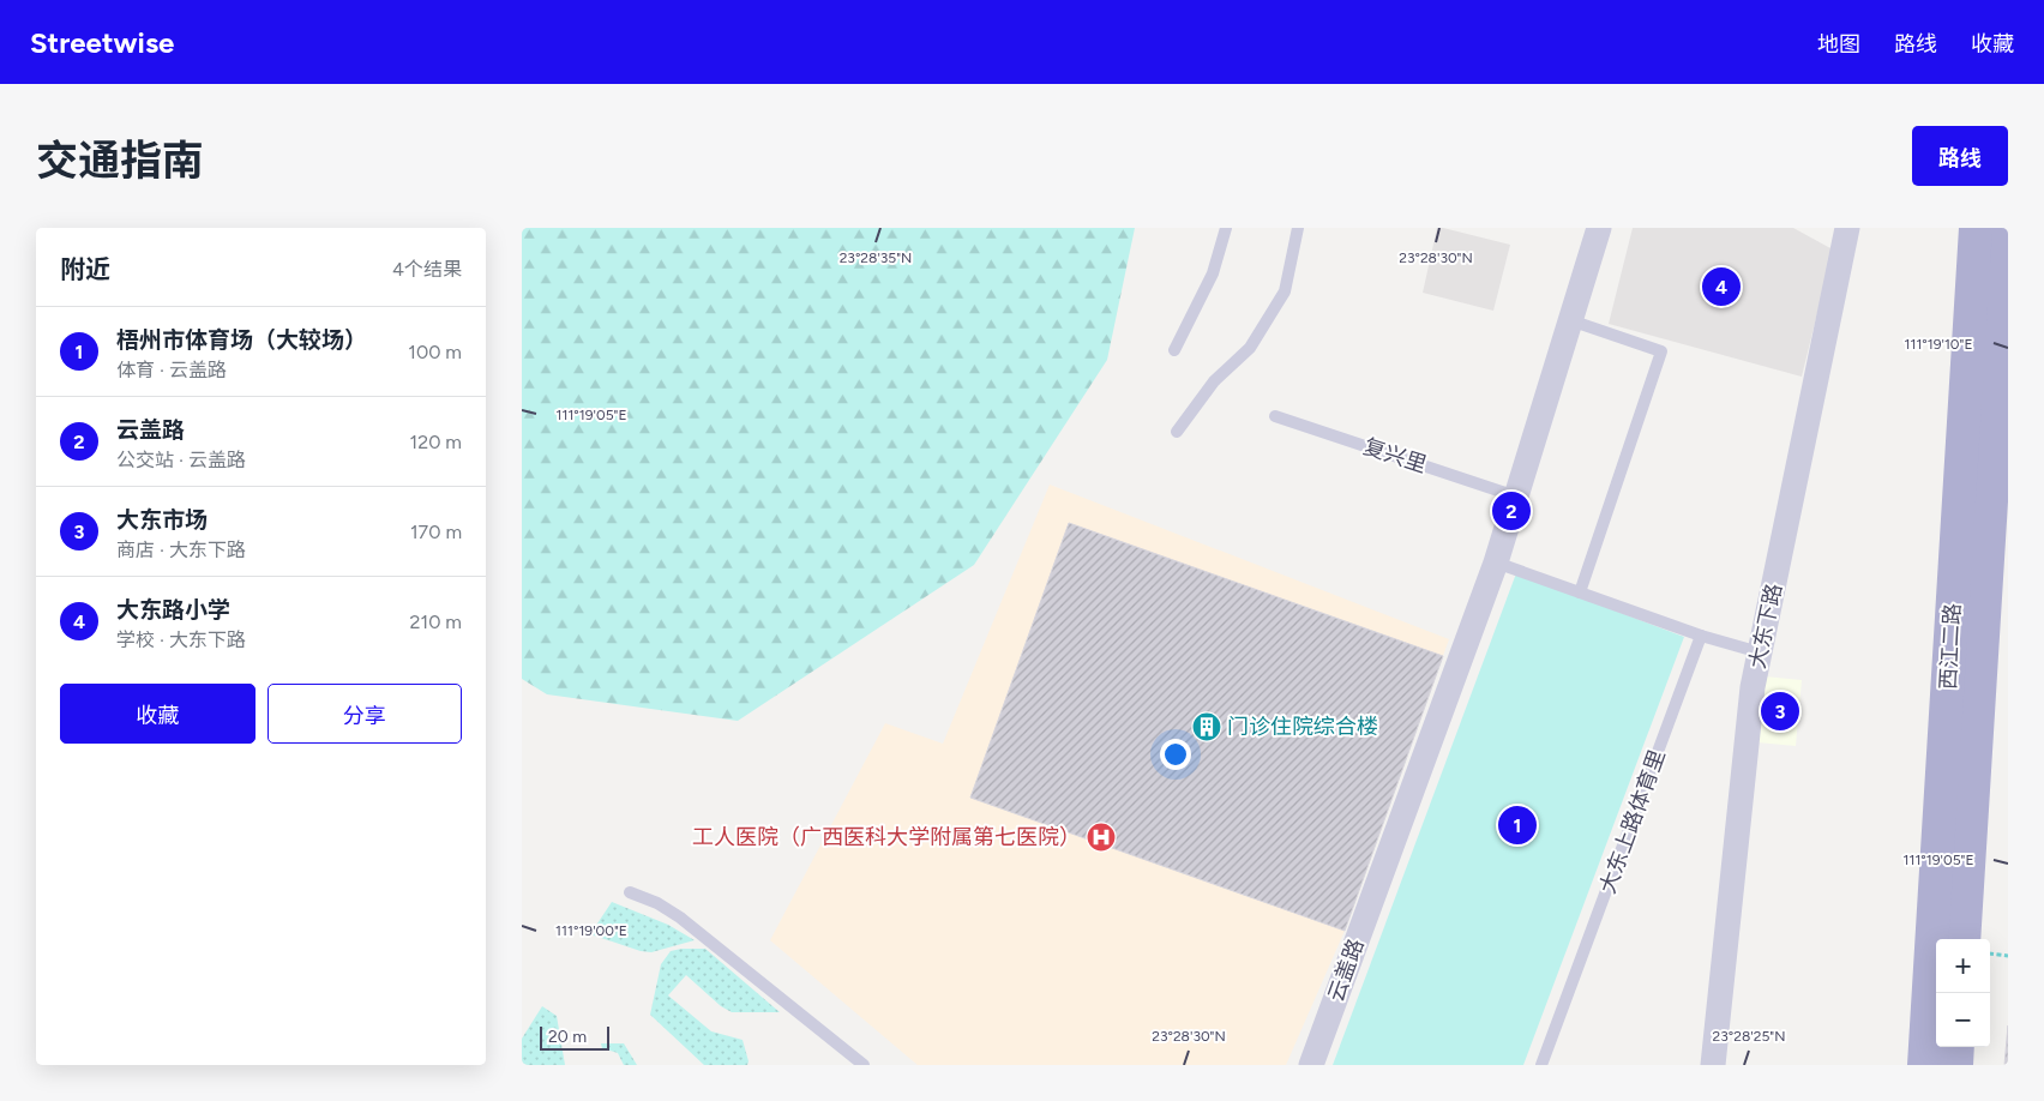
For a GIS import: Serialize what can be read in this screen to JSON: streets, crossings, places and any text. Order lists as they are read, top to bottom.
{
  "streets": {
    "main road": ["西江二路"],
    "street": ["大东下路", "云盖路"],
    "lane": ["复兴里", "大东上路体育里"]
  },
  "crossings": [
    ["复兴里", "云盖路"]
  ],
  "places": {
    "building": ["门诊住院综合楼"],
    "hospital": ["工人医院（广西医科大学附属第七医院）"]
  },
  "scale_bar": "20 m",
  "page": {
    "header": "Streetwise",
    "nav": ["地图", "路线", "收藏"],
    "title": "交通指南",
    "buttons": [
      "路线",
      ["收藏", "分享"]
    ],
    "heading": ["附近", "4个结果"],
    "pins": [
      "4",
      "2",
      "3",
      "1"
    ],
    "list": [
      {
        "mark": "1",
        "name": "梧州市体育场（大较场）",
        "note": "体育 · 云盖路",
        "value": "100 m"
      },
      {
        "mark": "2",
        "name": "云盖路",
        "note": "公交站 · 云盖路",
        "value": "120 m"
      },
      {
        "mark": "3",
        "name": "大东市场",
        "note": "商店 · 大东下路",
        "value": "170 m"
      },
      {
        "mark": "4",
        "name": "大东路小学",
        "note": "学校 · 大东下路",
        "value": "210 m"
      }
    ],
    "map_buttons": ["+", "−"],
    "scale": "20 m"
  },
  "coordinates": [
    "23°28'35\"N",
    "23°28'30\"N",
    "111°19'10\"E",
    "111°19'05\"E",
    "111°19'00\"E",
    "23°28'25\"N"
  ]
}
